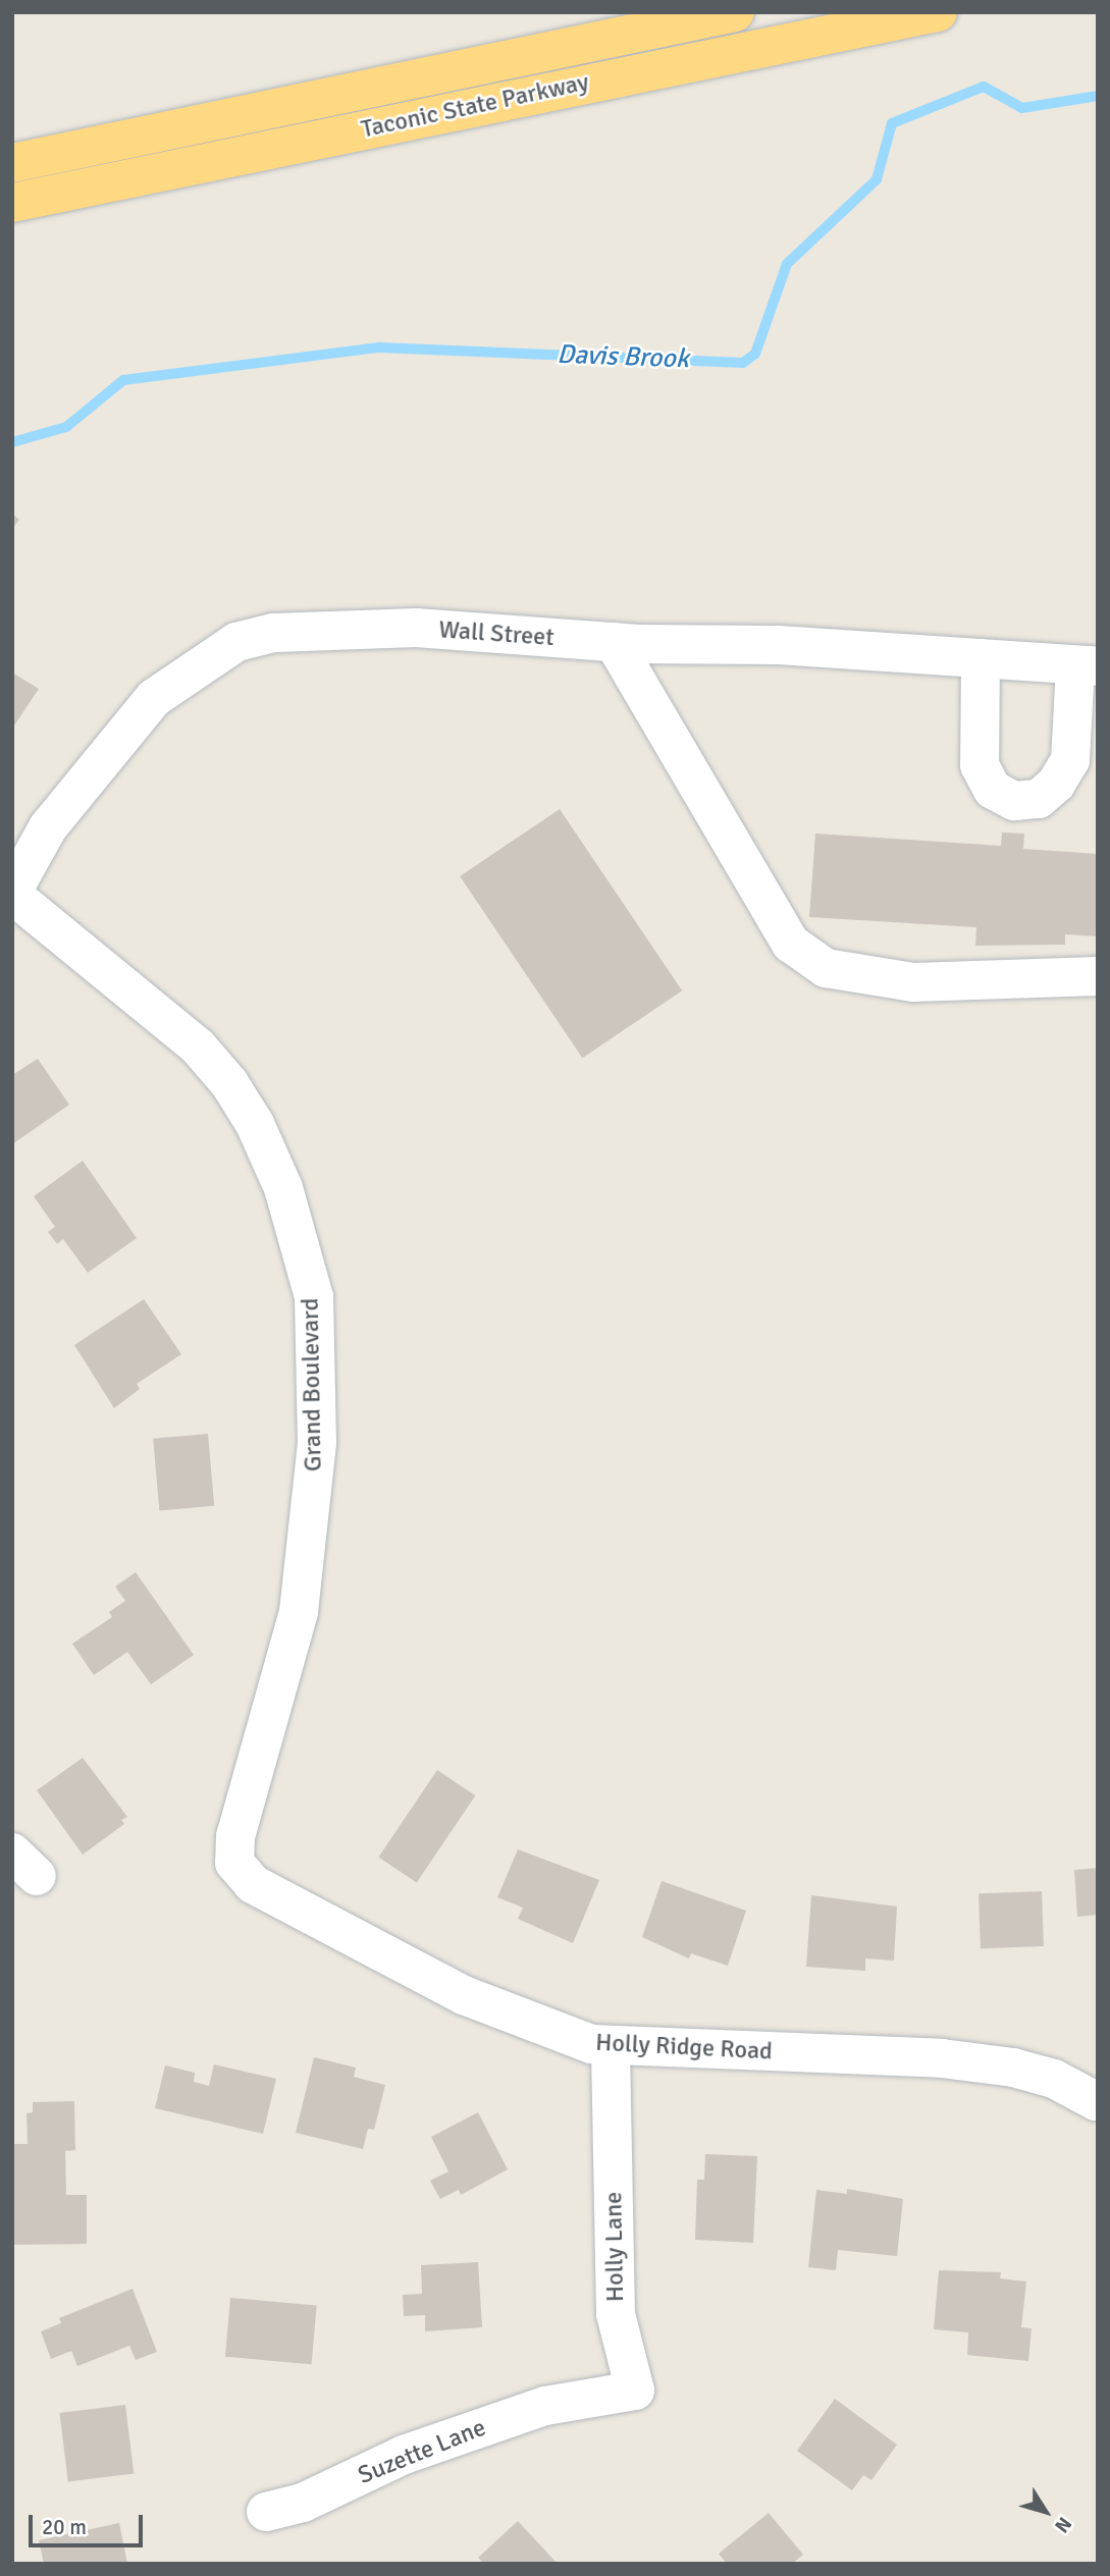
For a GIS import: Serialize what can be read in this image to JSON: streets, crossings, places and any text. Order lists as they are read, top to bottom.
{
  "streets": {
    "highway": ["Taconic State Parkway"],
    "street": [
      "Wall Street",
      "Grand Boulevard",
      "Holly Ridge Road",
      "Holly Lane",
      "Suzette Lane"
    ]
  },
  "crossings": [
    ["Wall Street", "Grand Boulevard"],
    ["Grand Boulevard", "Holly Ridge Road"],
    ["Holly Ridge Road", "Holly Lane"],
    ["Holly Lane", "Suzette Lane"]
  ],
  "water": ["Davis Brook"],
  "scale_bar": "20 m",
  "north": "bottom right"
}
